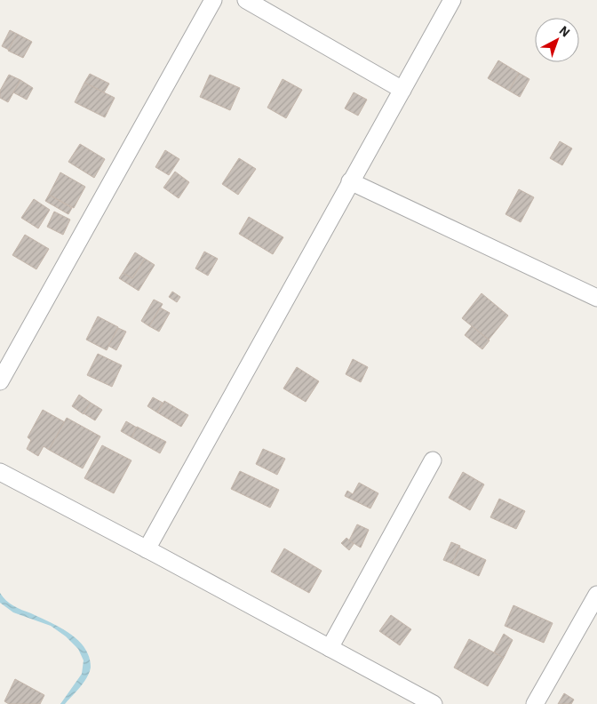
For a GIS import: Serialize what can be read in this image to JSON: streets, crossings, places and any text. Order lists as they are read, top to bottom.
{
  "north": "top right"
}
